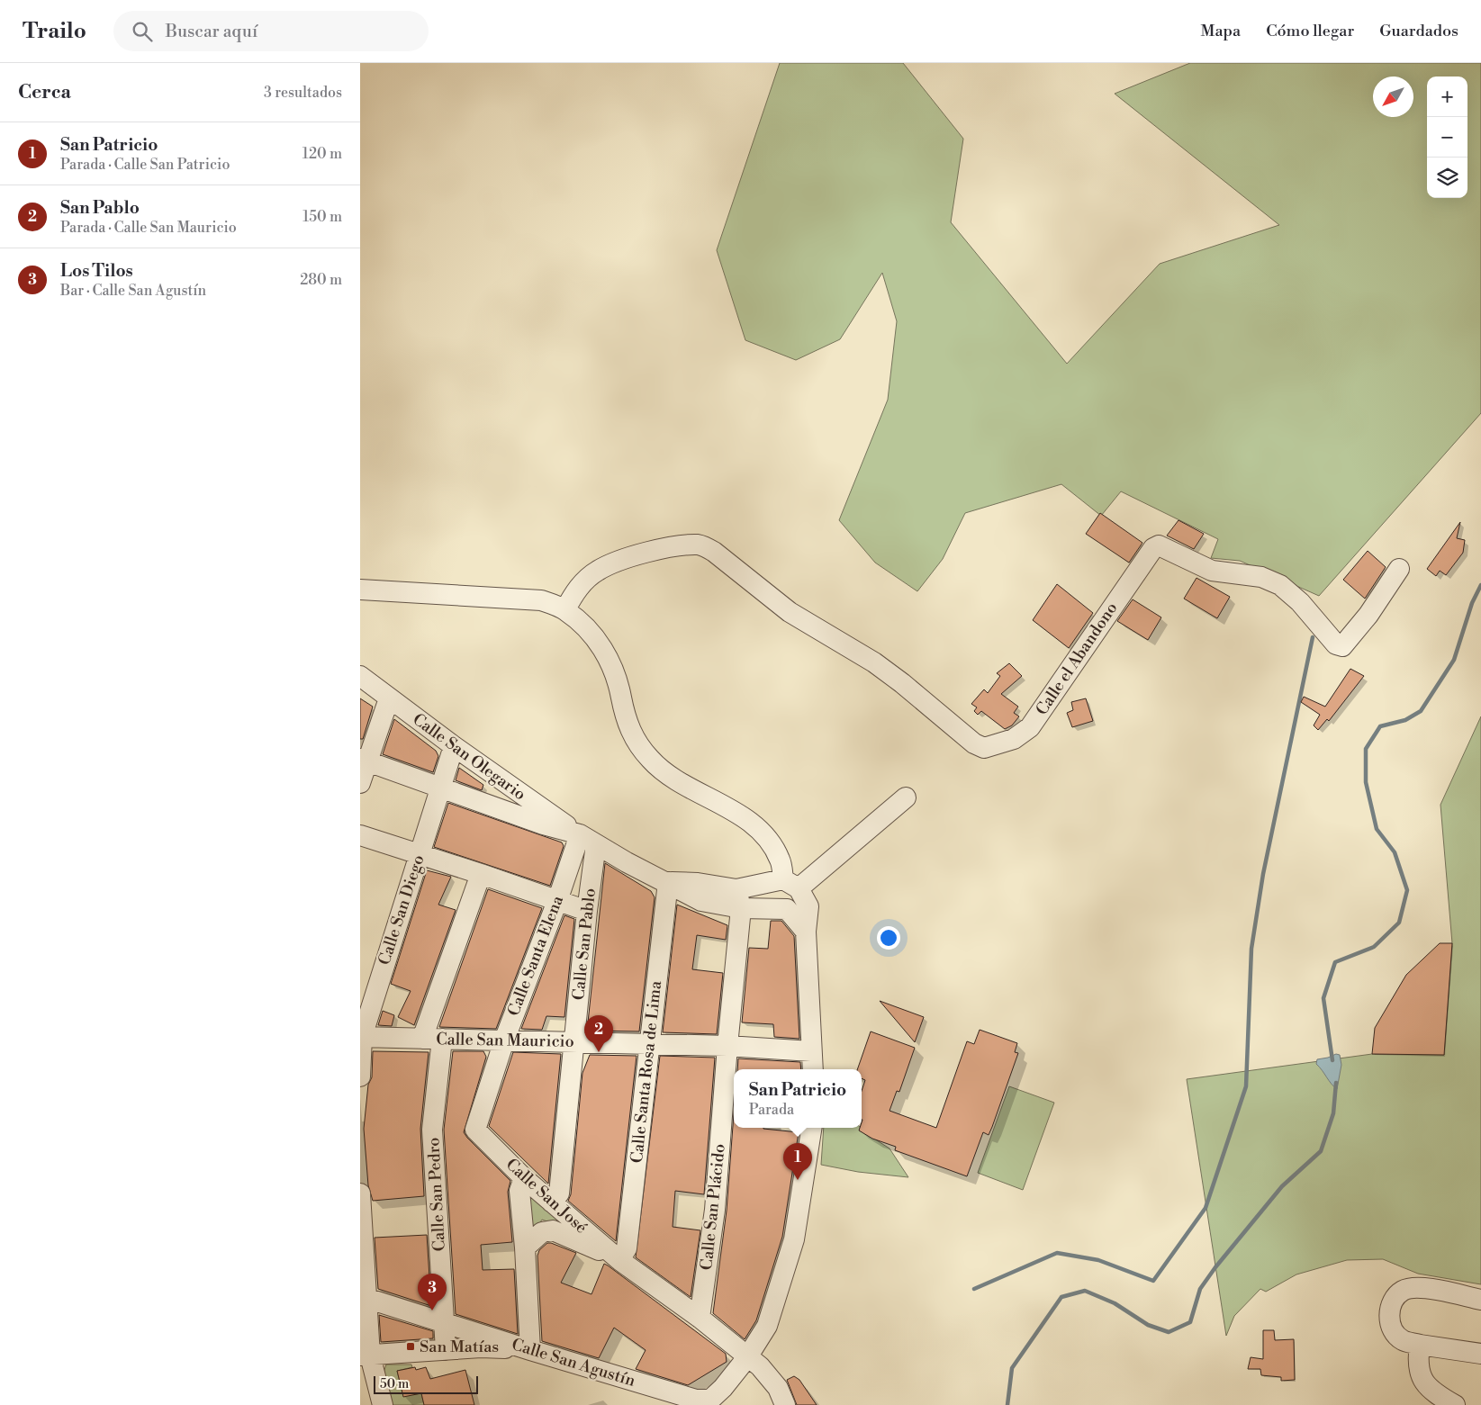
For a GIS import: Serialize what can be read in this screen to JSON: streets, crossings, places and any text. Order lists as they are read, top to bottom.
{
  "streets": {
    "street": [
      "Calle el Abandono",
      "Calle San Olegario",
      "Calle San Diego",
      "Calle San Pablo",
      "Calle Santa Elena",
      "Calle San Mauricio",
      "Calle Santa Rosa de Lima",
      "Calle San Pedro",
      "Calle San José",
      "Calle San Plácido",
      "Calle San Agustín"
    ]
  },
  "crossings": [
    ["Calle San Olegario", "Calle San Diego"],
    ["Calle San Olegario", "Calle San Pablo"],
    ["Calle San Olegario", "Calle Santa Elena"],
    ["Calle San Diego", "Calle San Mauricio"],
    ["Calle San Pablo", "Calle Santa Elena"],
    ["Calle San Pablo", "Calle San Mauricio"],
    ["Calle San Pablo", "Calle San José"],
    ["Calle Santa Elena", "Calle San Mauricio"],
    ["Calle Santa Elena", "Calle San José"],
    ["Calle San Mauricio", "Calle Santa Rosa de Lima"],
    ["Calle San Mauricio", "Calle San Pedro"],
    ["Calle San Mauricio", "Calle San Plácido"],
    ["Calle Santa Rosa de Lima", "Calle San José"],
    ["Calle San Pedro", "Calle San Agustín"],
    ["Calle San José", "Calle San Plácido"]
  ],
  "places": {
    "transit": ["San Matías"]
  },
  "scale_bar": "50 m",
  "north": "bottom left",
  "page": {
    "header": "Trailo",
    "search": "Buscar aquí",
    "nav": ["Mapa", "Cómo llegar", "Guardados"],
    "heading": ["Cerca", "3 resultados"],
    "map_buttons": ["+", "−"],
    "list": [
      {
        "mark": "1",
        "name": "San Patricio",
        "note": "Parada · Calle San Patricio",
        "value": "120 m"
      },
      {
        "mark": "2",
        "name": "San Pablo",
        "note": "Parada · Calle San Mauricio",
        "value": "150 m"
      },
      {
        "mark": "3",
        "name": "Los Tilos",
        "note": "Bar · Calle San Agustín",
        "value": "280 m"
      }
    ],
    "pins": ["2", "1", "3"],
    "popup": ["San Patricio", "Parada"],
    "scale": "50 m"
  }
}
